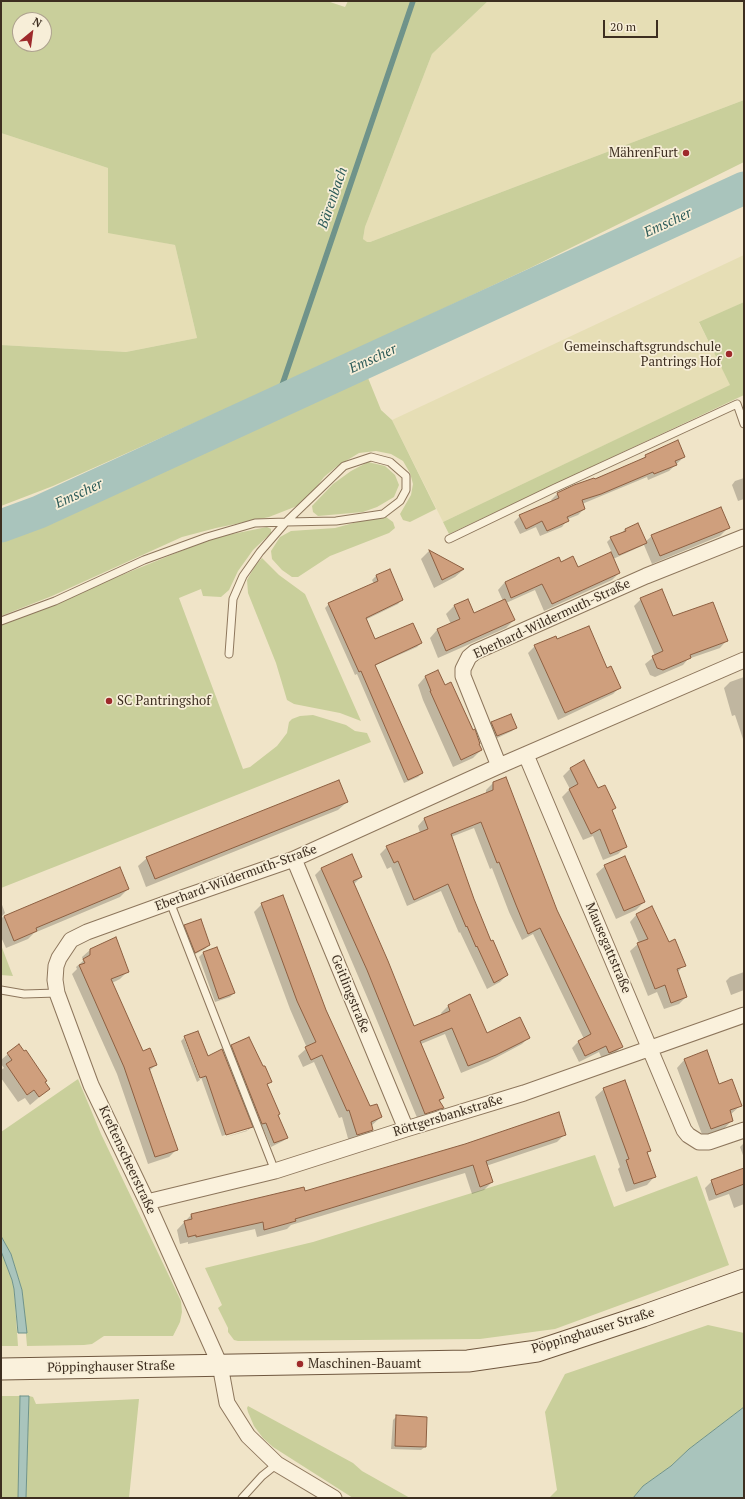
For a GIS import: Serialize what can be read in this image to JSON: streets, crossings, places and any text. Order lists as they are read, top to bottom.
{
  "streets": {
    "main road": ["Pöppinghauser Straße"],
    "street": [
      "Eberhard-Wildermuth-Straße",
      "Mausegattstraße",
      "Geitlingstraße",
      "Röttgersbankstraße",
      "Kreftenscheerstraße"
    ]
  },
  "crossings": [
    ["Eberhard-Wildermuth-Straße", "Mausegattstraße"],
    ["Eberhard-Wildermuth-Straße", "Geitlingstraße"],
    ["Eberhard-Wildermuth-Straße", "Kreftenscheerstraße"],
    ["Mausegattstraße", "Röttgersbankstraße"],
    ["Geitlingstraße", "Röttgersbankstraße"],
    ["Röttgersbankstraße", "Kreftenscheerstraße"],
    ["Kreftenscheerstraße", "Pöppinghauser Straße"]
  ],
  "water": ["Bärenbach", "Emscher"],
  "places": [
    "MährenFurt",
    "Gemeinschaftsgrundschule Pantrings Hof",
    "SC Pantringshof",
    "Maschinen-Bauamt"
  ],
  "scale_bar": "20 m",
  "north": "top right"
}
